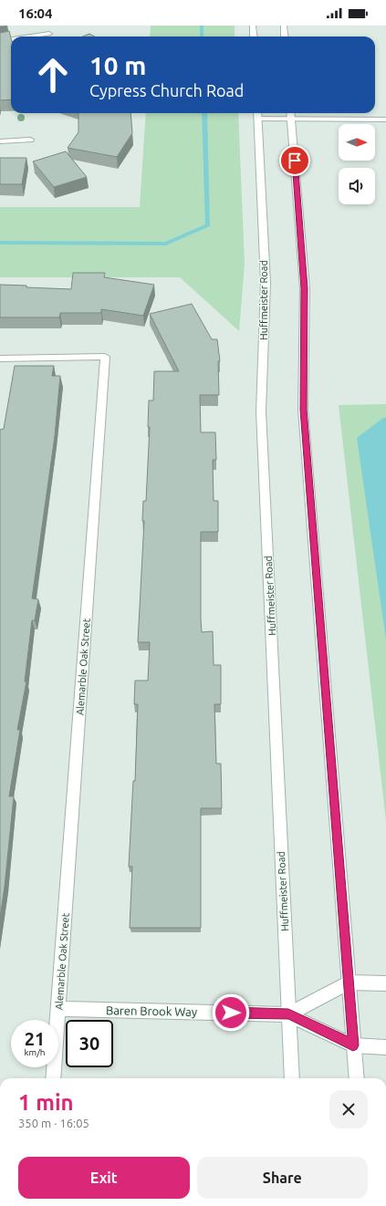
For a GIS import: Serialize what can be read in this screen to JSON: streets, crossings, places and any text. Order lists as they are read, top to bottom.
{
  "streets": {
    "main road": ["Huffmeister Road", "Alemarble Oak Street", "Baren Brook Way"]
  },
  "crossings": [
    ["Huffmeister Road", "Baren Brook Way"],
    ["Alemarble Oak Street", "Baren Brook Way"]
  ],
  "north": "right",
  "page": {
    "status": "16:04",
    "turn": ["10 m", "Cypress Church Road"],
    "speed": "21 km/h",
    "limit": "30",
    "heading": ["1 min", "350 m · 16:05"],
    "buttons": ["Exit", "Share"]
  }
}
